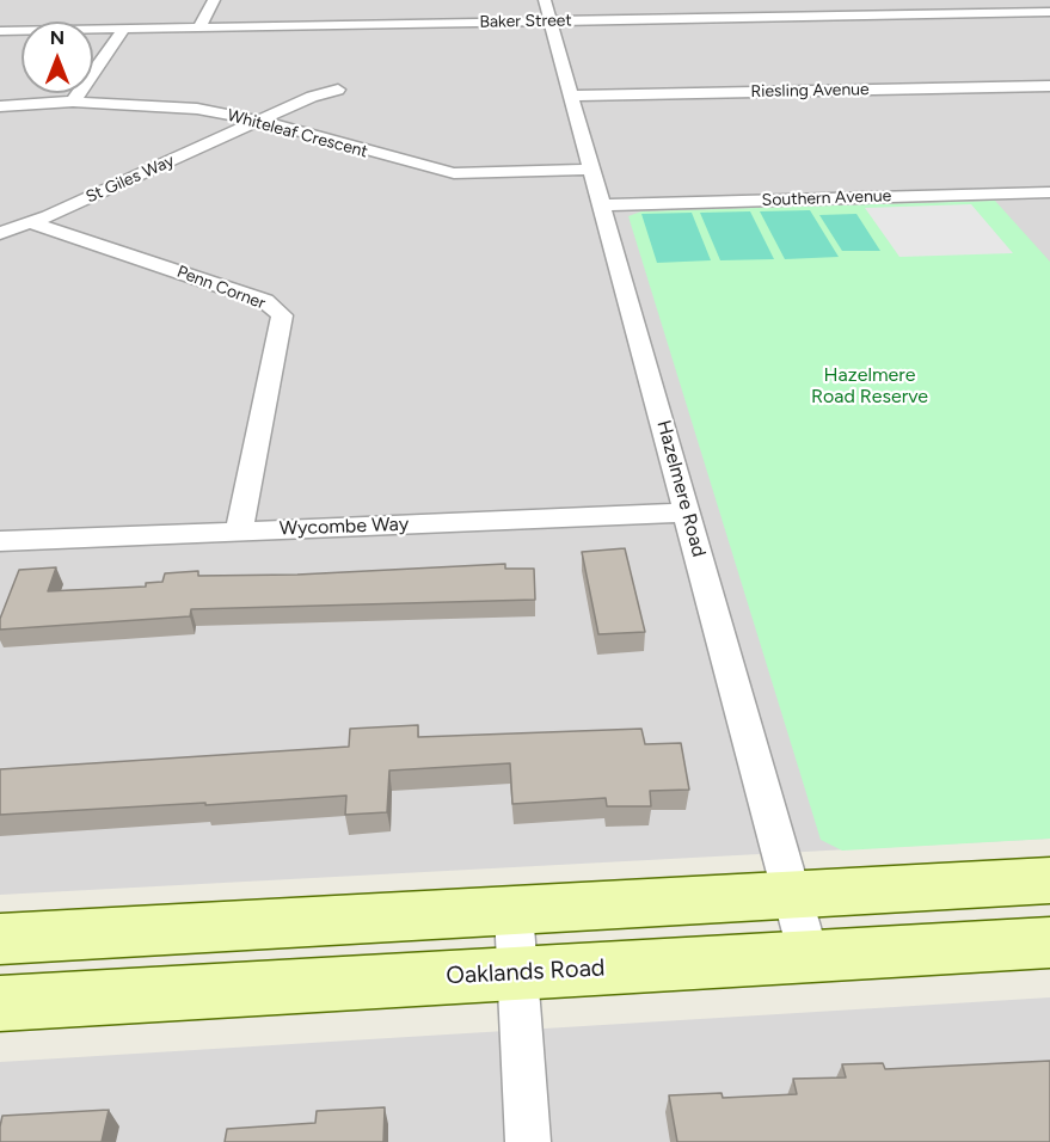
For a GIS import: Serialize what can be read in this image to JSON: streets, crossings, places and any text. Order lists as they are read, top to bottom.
{
  "streets": {
    "main road": ["Oaklands Road"],
    "street": [
      "Baker Street",
      "Riesling Avenue",
      "Whiteleaf Crescent",
      "St Giles Way",
      "Southern Avenue",
      "Penn Corner",
      "Hazelmere Road",
      "Wycombe Way"
    ]
  },
  "crossings": [
    ["Baker Street", "Hazelmere Road"],
    ["Riesling Avenue", "Hazelmere Road"],
    ["Whiteleaf Crescent", "St Giles Way"],
    ["Whiteleaf Crescent", "Hazelmere Road"],
    ["St Giles Way", "Penn Corner"],
    ["Southern Avenue", "Hazelmere Road"],
    ["Penn Corner", "Wycombe Way"],
    ["Hazelmere Road", "Wycombe Way"],
    ["Hazelmere Road", "Oaklands Road"]
  ],
  "parks": ["Hazelmere Road Reserve"],
  "north": "top"
}
